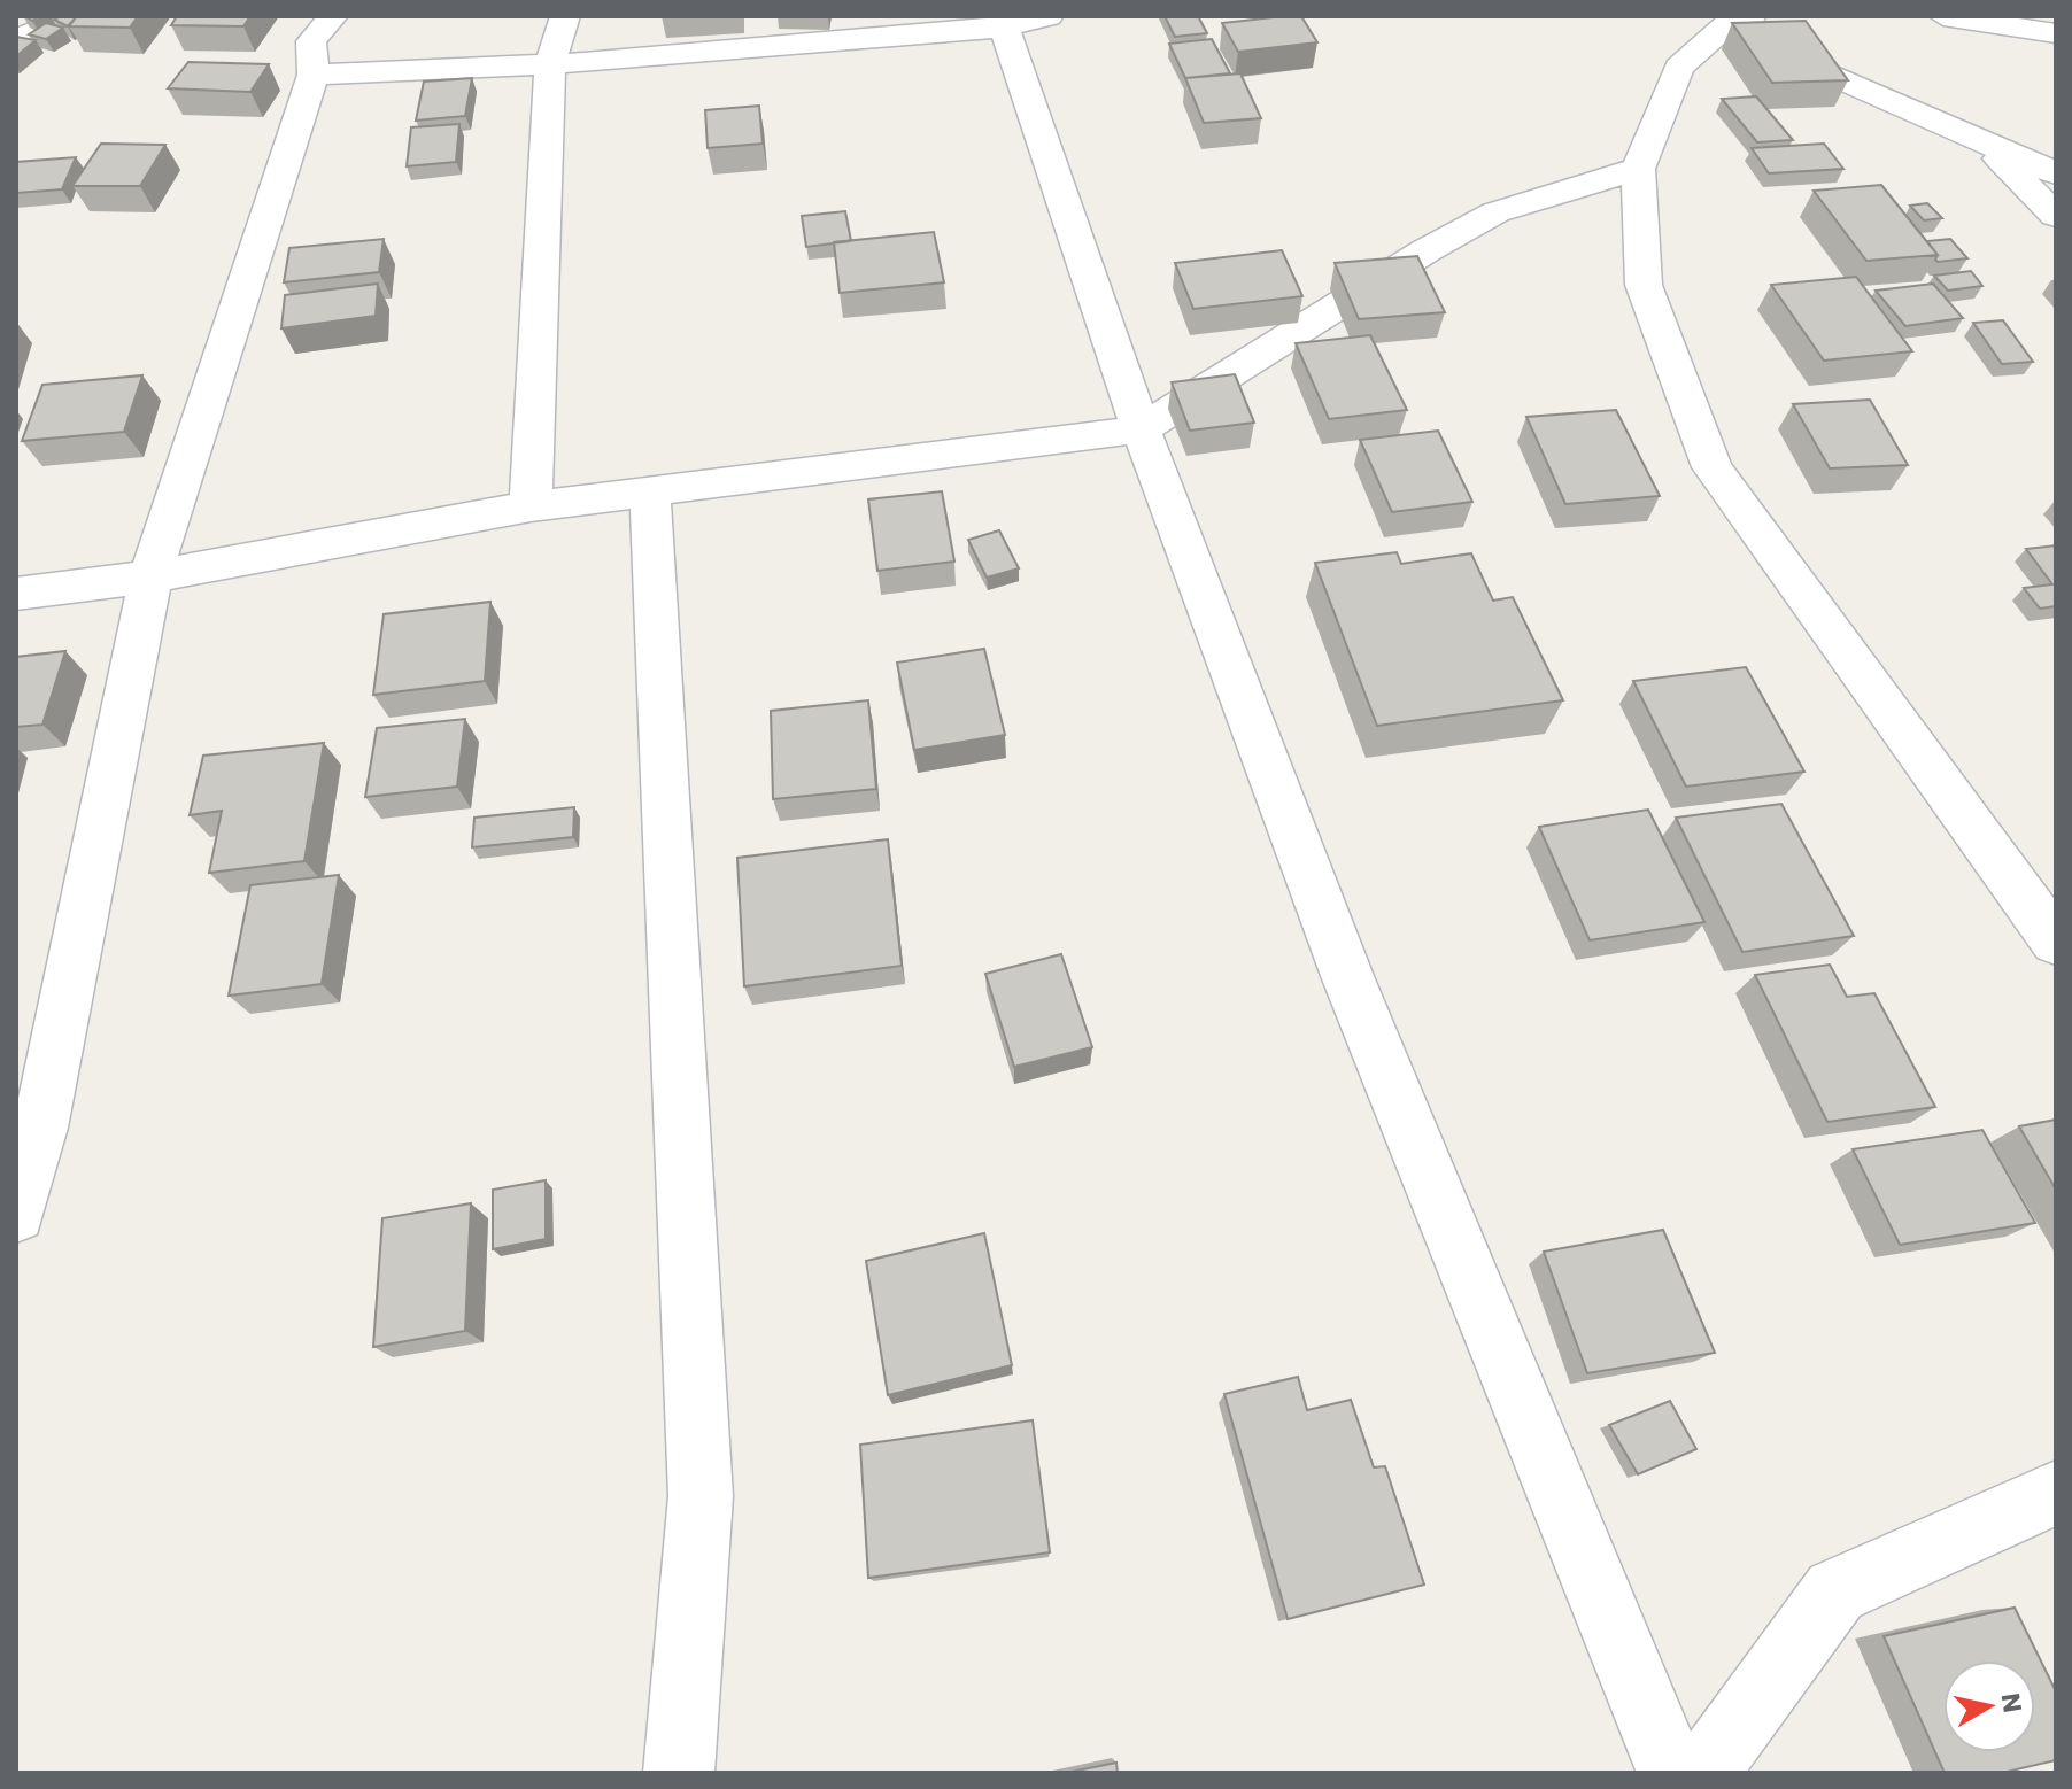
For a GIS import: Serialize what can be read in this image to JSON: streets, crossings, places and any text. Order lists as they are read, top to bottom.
{
  "north": "right"
}
